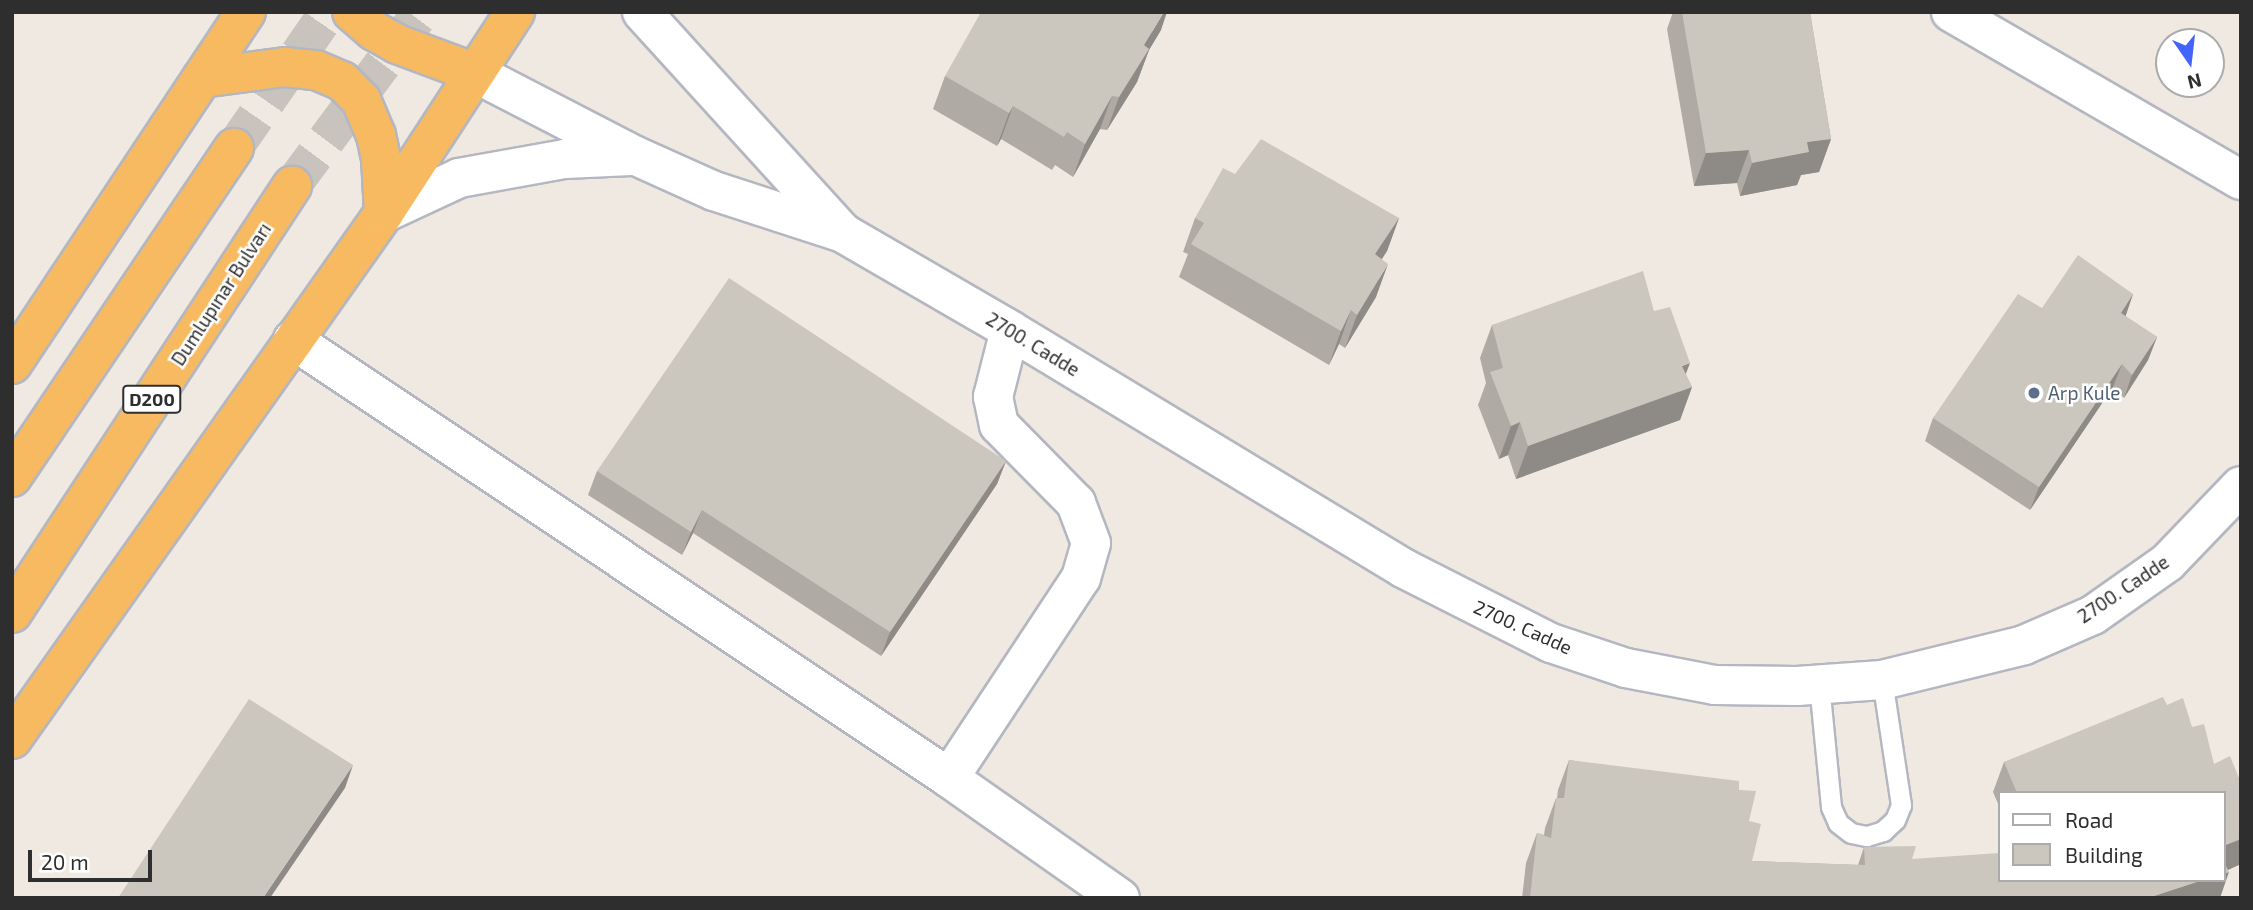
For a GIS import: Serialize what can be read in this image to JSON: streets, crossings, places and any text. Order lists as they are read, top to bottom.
{
  "streets": {
    "highway": ["Dumlupınar Bulvarı", "D200"],
    "street": ["2700. Cadde"]
  },
  "places": ["Arp Kule"],
  "legend": ["Road", "Building"],
  "scale_bar": "20 m",
  "north": "bottom"
}
